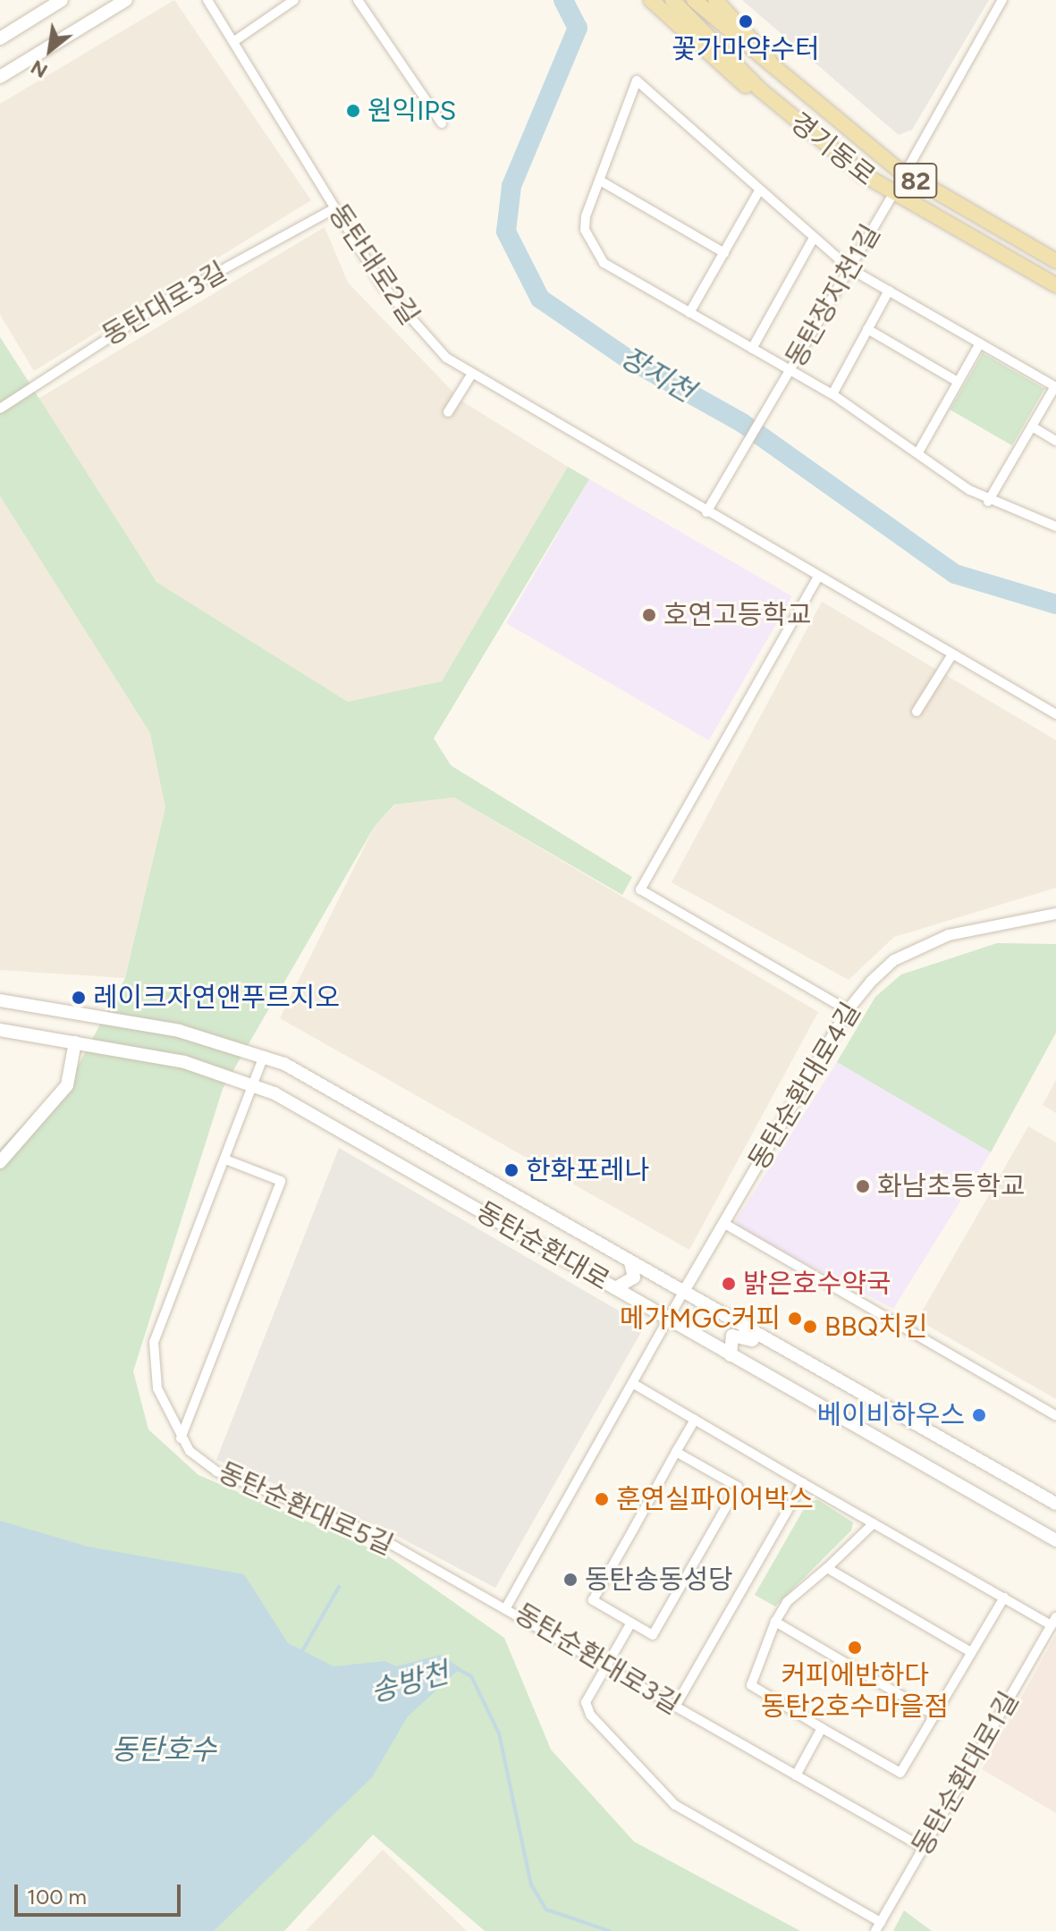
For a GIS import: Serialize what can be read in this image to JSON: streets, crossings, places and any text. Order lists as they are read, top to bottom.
{
  "streets": {
    "main road": ["경기동로", "82", "동탄순환대로"],
    "street": [
      "동탄대로2길",
      "동탄장지천1길",
      "동탄대로3길",
      "동탄순환대로4길",
      "동탄순환대로5길",
      "동탄순환대로3길",
      "동탄순환대로1길"
    ]
  },
  "crossings": [
    ["경기동로", "동탄장지천1길"],
    ["동탄대로2길", "동탄장지천1길"],
    ["동탄대로2길", "동탄대로3길"],
    ["동탄순환대로4길", "동탄순환대로"],
    ["동탄순환대로4길", "동탄순환대로3길"],
    ["동탄순환대로", "동탄순환대로5길"],
    ["동탄순환대로", "동탄순환대로3길"],
    ["동탄순환대로5길", "동탄순환대로3길"],
    ["동탄순환대로3길", "동탄순환대로1길"]
  ],
  "water": ["장지천", "송방천", "동탄호수"],
  "places": [
    "꽃가마약수터",
    "원익IPS",
    "호연고등학교",
    "레이크자연앤푸르지오",
    "한화포레나",
    "화남초등학교",
    "밝은호수약국",
    "메가MGC커피",
    "BBQ치킨",
    "베이비하우스",
    "훈연실파이어박스",
    "동탄송동성당",
    "커피에반하다 동탄2호수마을점"
  ],
  "scale_bar": "100 m",
  "north": "bottom left"
}
